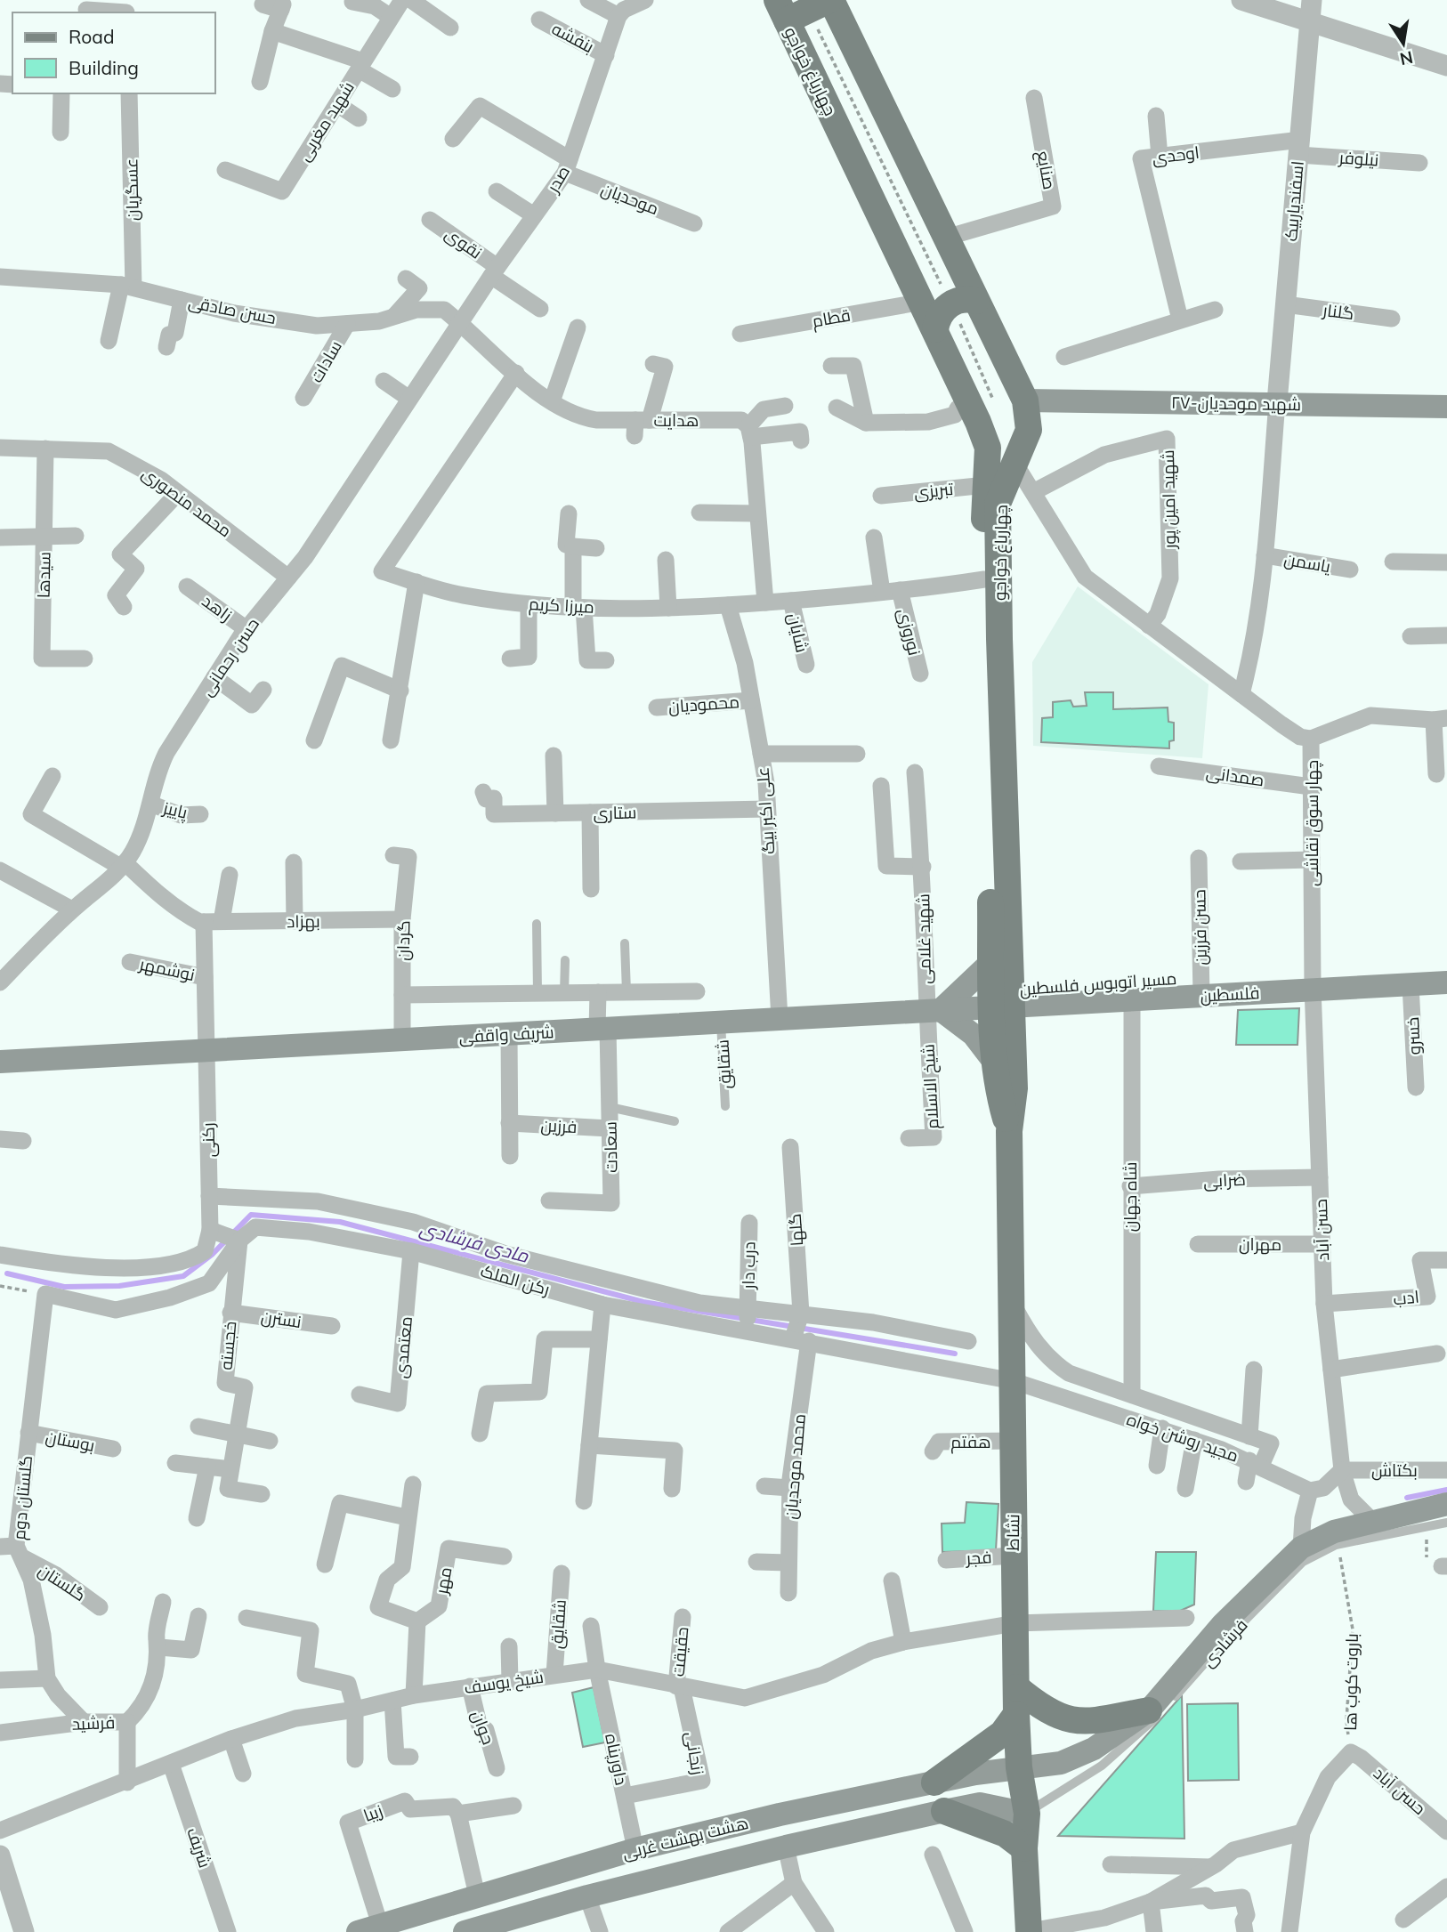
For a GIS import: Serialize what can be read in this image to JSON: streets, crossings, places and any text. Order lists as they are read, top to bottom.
{
  "streets": {
    "main road": [
      "چهارباغ خواجو",
      "۲۷-شهید موحدیان",
      "فلسطین",
      "شریف واقفی",
      "نشاط",
      "فرشادی",
      "هشت بهشت غربی"
    ],
    "street": [
      "بنفشه",
      "شهید مغربی",
      "اوحدی",
      "نیلوفر",
      "صنایع",
      "صدر",
      "عسگریان",
      "موحدیان",
      "اسفندیاربیک",
      "نقوی",
      "حسن صادقی",
      "گلنار",
      "قطام",
      "سادات",
      "هدایت",
      "تبریزی",
      "شهید امین پور",
      "محمد منصوری",
      "یاسمن",
      "سیدها",
      "میرزا کریم",
      "زاهد",
      "نوروزی",
      "شایان",
      "حسن رحمانی",
      "محمودیان",
      "صمدانی",
      "پاییز",
      "علی اکبر بیگ",
      "ستاری",
      "چهار سوق نقاشی",
      "بهزاد",
      "حسن فرزین",
      "شهید غلامی",
      "گردان",
      "نوشمهر",
      "خسرو",
      "شقایق",
      "شیخ الاسلام",
      "فرزین",
      "رکنی",
      "سعادت",
      "ضرابی",
      "شاه جهان",
      "گلها",
      "حسن آباد",
      "مهران",
      "درب دار",
      "رکن الملک",
      "ادب",
      "نسترن",
      "خجسته",
      "معتمدی",
      "مجید روشن خواه",
      "بوستان",
      "هفتم",
      "محمد موحدیان",
      "بکتاش",
      "گلستان دوم",
      "فجر",
      "مهر",
      "گلستان",
      "حقیقت",
      "شیخ یوسف",
      "باروت کوب ها",
      "فرشید",
      "جوان",
      "زنجانی",
      "داورپناه",
      "زیبا",
      "شریف"
    ],
    "lane": ["مسیر اتوبوس فلسطین"]
  },
  "crossings": [
    ["بنفشه", "صدر"],
    ["چهارباغ خواجو", "صنایع"],
    ["چهارباغ خواجو", "قطام"],
    ["چهارباغ خواجو", "۲۷-شهید موحدیان"],
    ["چهارباغ خواجو", "تبریزی"],
    ["چهارباغ خواجو", "میرزا کریم"],
    ["چهارباغ خواجو", "چهار سوق نقاشی"],
    ["چهارباغ خواجو", "مسیر اتوبوس فلسطین"],
    ["چهارباغ خواجو", "فلسطین"],
    ["چهارباغ خواجو", "شریف واقفی"],
    ["چهارباغ خواجو", "نشاط"],
    ["اوحدی", "نیلوفر"],
    ["اوحدی", "اسفندیاربیک"],
    ["نیلوفر", "اسفندیاربیک"],
    ["صدر", "موحدیان"],
    ["صدر", "نقوی"],
    ["صدر", "حسن صادقی"],
    ["صدر", "هدایت"],
    ["صدر", "حسن رحمانی"],
    ["عسگریان", "حسن صادقی"],
    ["اسفندیاربیک", "گلنار"],
    ["اسفندیاربیک", "۲۷-شهید موحدیان"],
    ["حسن صادقی", "سادات"],
    ["حسن صادقی", "هدایت"],
    ["حسن صادقی", "حسن رحمانی"],
    ["هدایت", "میرزا کریم"],
    ["هدایت", "حسن رحمانی"],
    ["شهید امین پور", "چهار سوق نقاشی"],
    ["محمد منصوری", "سیدها"],
    ["محمد منصوری", "حسن رحمانی"],
    ["میرزا کریم", "نوروزی"],
    ["میرزا کریم", "شایان"],
    ["میرزا کریم", "علی اکبر بیگ"],
    ["زاهد", "حسن رحمانی"],
    ["حسن رحمانی", "پاییز"],
    ["حسن رحمانی", "بهزاد"],
    ["محمودیان", "علی اکبر بیگ"],
    ["صمدانی", "چهار سوق نقاشی"],
    ["علی اکبر بیگ", "ستاری"],
    ["علی اکبر بیگ", "شریف واقفی"],
    ["چهار سوق نقاشی", "فلسطین"],
    ["چهار سوق نقاشی", "حسن آباد"],
    ["بهزاد", "گردان"],
    ["حسن فرزین", "مسیر اتوبوس فلسطین"],
    ["حسن فرزین", "فلسطین"],
    ["شهید غلامی", "شریف واقفی"],
    ["شهید غلامی", "شیخ الاسلام"],
    ["گردان", "شریف واقفی"],
    ["مسیر اتوبوس فلسطین", "فلسطین"],
    ["مسیر اتوبوس فلسطین", "شریف واقفی"],
    ["مسیر اتوبوس فلسطین", "نشاط"],
    ["فلسطین", "شریف واقفی"],
    ["فلسطین", "خسرو"],
    ["فلسطین", "شاه جهان"],
    ["فلسطین", "حسن آباد"],
    ["فلسطین", "نشاط"],
    ["شریف واقفی", "شقایق"],
    ["شریف واقفی", "شیخ الاسلام"],
    ["شریف واقفی", "رکنی"],
    ["شریف واقفی", "سعادت"],
    ["شریف واقفی", "نشاط"],
    ["شقایق", "شیخ یوسف"],
    ["فرزین", "سعادت"],
    ["رکنی", "رکن الملک"],
    ["ضرابی", "شاه جهان"],
    ["ضرابی", "حسن آباد"],
    ["شاه جهان", "مجید روشن خواه"],
    ["گلها", "رکن الملک"],
    ["گلها", "محمد موحدیان"],
    ["حسن آباد", "مهران"],
    ["حسن آباد", "ادب"],
    ["حسن آباد", "بکتاش"],
    ["حسن آباد", "فرشادی"],
    ["حسن آباد", "باروت کوب ها"],
    ["درب دار", "رکن الملک"],
    ["رکن الملک", "خجسته"],
    ["رکن الملک", "معتمدی"],
    ["رکن الملک", "مجید روشن خواه"],
    ["رکن الملک", "محمد موحدیان"],
    ["رکن الملک", "گلستان دوم"],
    ["رکن الملک", "نشاط"],
    ["نسترن", "خجسته"],
    ["مجید روشن خواه", "نشاط"],
    ["بوستان", "گلستان دوم"],
    ["هفتم", "نشاط"],
    ["گلستان دوم", "گلستان"],
    ["نشاط", "فجر"],
    ["نشاط", "فرشادی"],
    ["نشاط", "شیخ یوسف"],
    ["نشاط", "هشت بهشت غربی"],
    ["فرشادی", "باروت کوب ها"],
    ["فرشادی", "هشت بهشت غربی"],
    ["حقیقت", "شیخ یوسف"],
    ["حقیقت", "زنجانی"],
    ["شیخ یوسف", "فرشید"],
    ["شیخ یوسف", "جوان"],
    ["شیخ یوسف", "زنجانی"],
    ["شیخ یوسف", "داورپناه"],
    ["شیخ یوسف", "شریف"],
    ["زنجانی", "داورپناه"],
    ["داورپناه", "هشت بهشت غربی"],
    ["زیبا", "هشت بهشت غربی"]
  ],
  "water": ["مادی فرشادی"],
  "legend": ["Road", "Building"],
  "north": "bottom"
}
